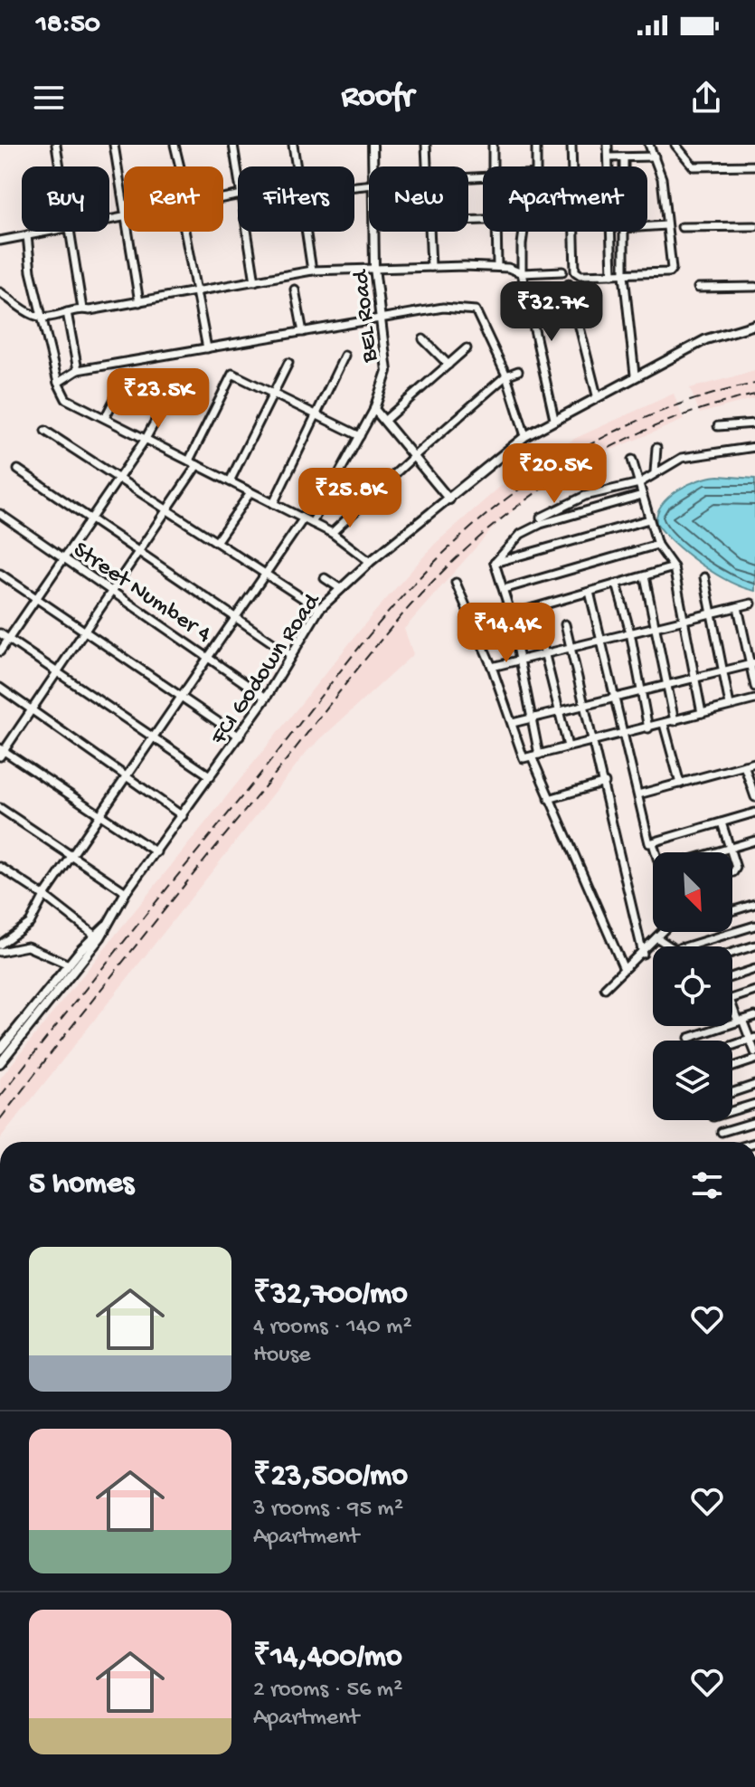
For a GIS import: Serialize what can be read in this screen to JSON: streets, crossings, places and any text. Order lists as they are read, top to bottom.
{
  "streets": {
    "street": ["BEL Road", "Street Number 4", "FCI Godown Road"]
  },
  "crossings": [
    ["Street Number 4", "FCI Godown Road"]
  ],
  "north": "bottom right",
  "page": {
    "status": "18:50",
    "header": "Roofr",
    "chip": [
      "Buy",
      "Rent",
      "Filters",
      "New",
      "Apartment"
    ],
    "price": [
      "₹32.7K",
      "₹23.5K",
      "₹20.5K",
      "₹25.8K",
      "₹14.4K"
    ],
    "heading": "5 homes",
    "list": [
      {
        "name": "₹32,700/mo",
        "note": "4 rooms · 140 m² · House"
      },
      {
        "name": "₹23,500/mo",
        "note": "3 rooms · 95 m² · Apartment"
      },
      {
        "name": "₹14,400/mo",
        "note": "2 rooms · 56 m² · Apartment"
      }
    ]
  }
}
